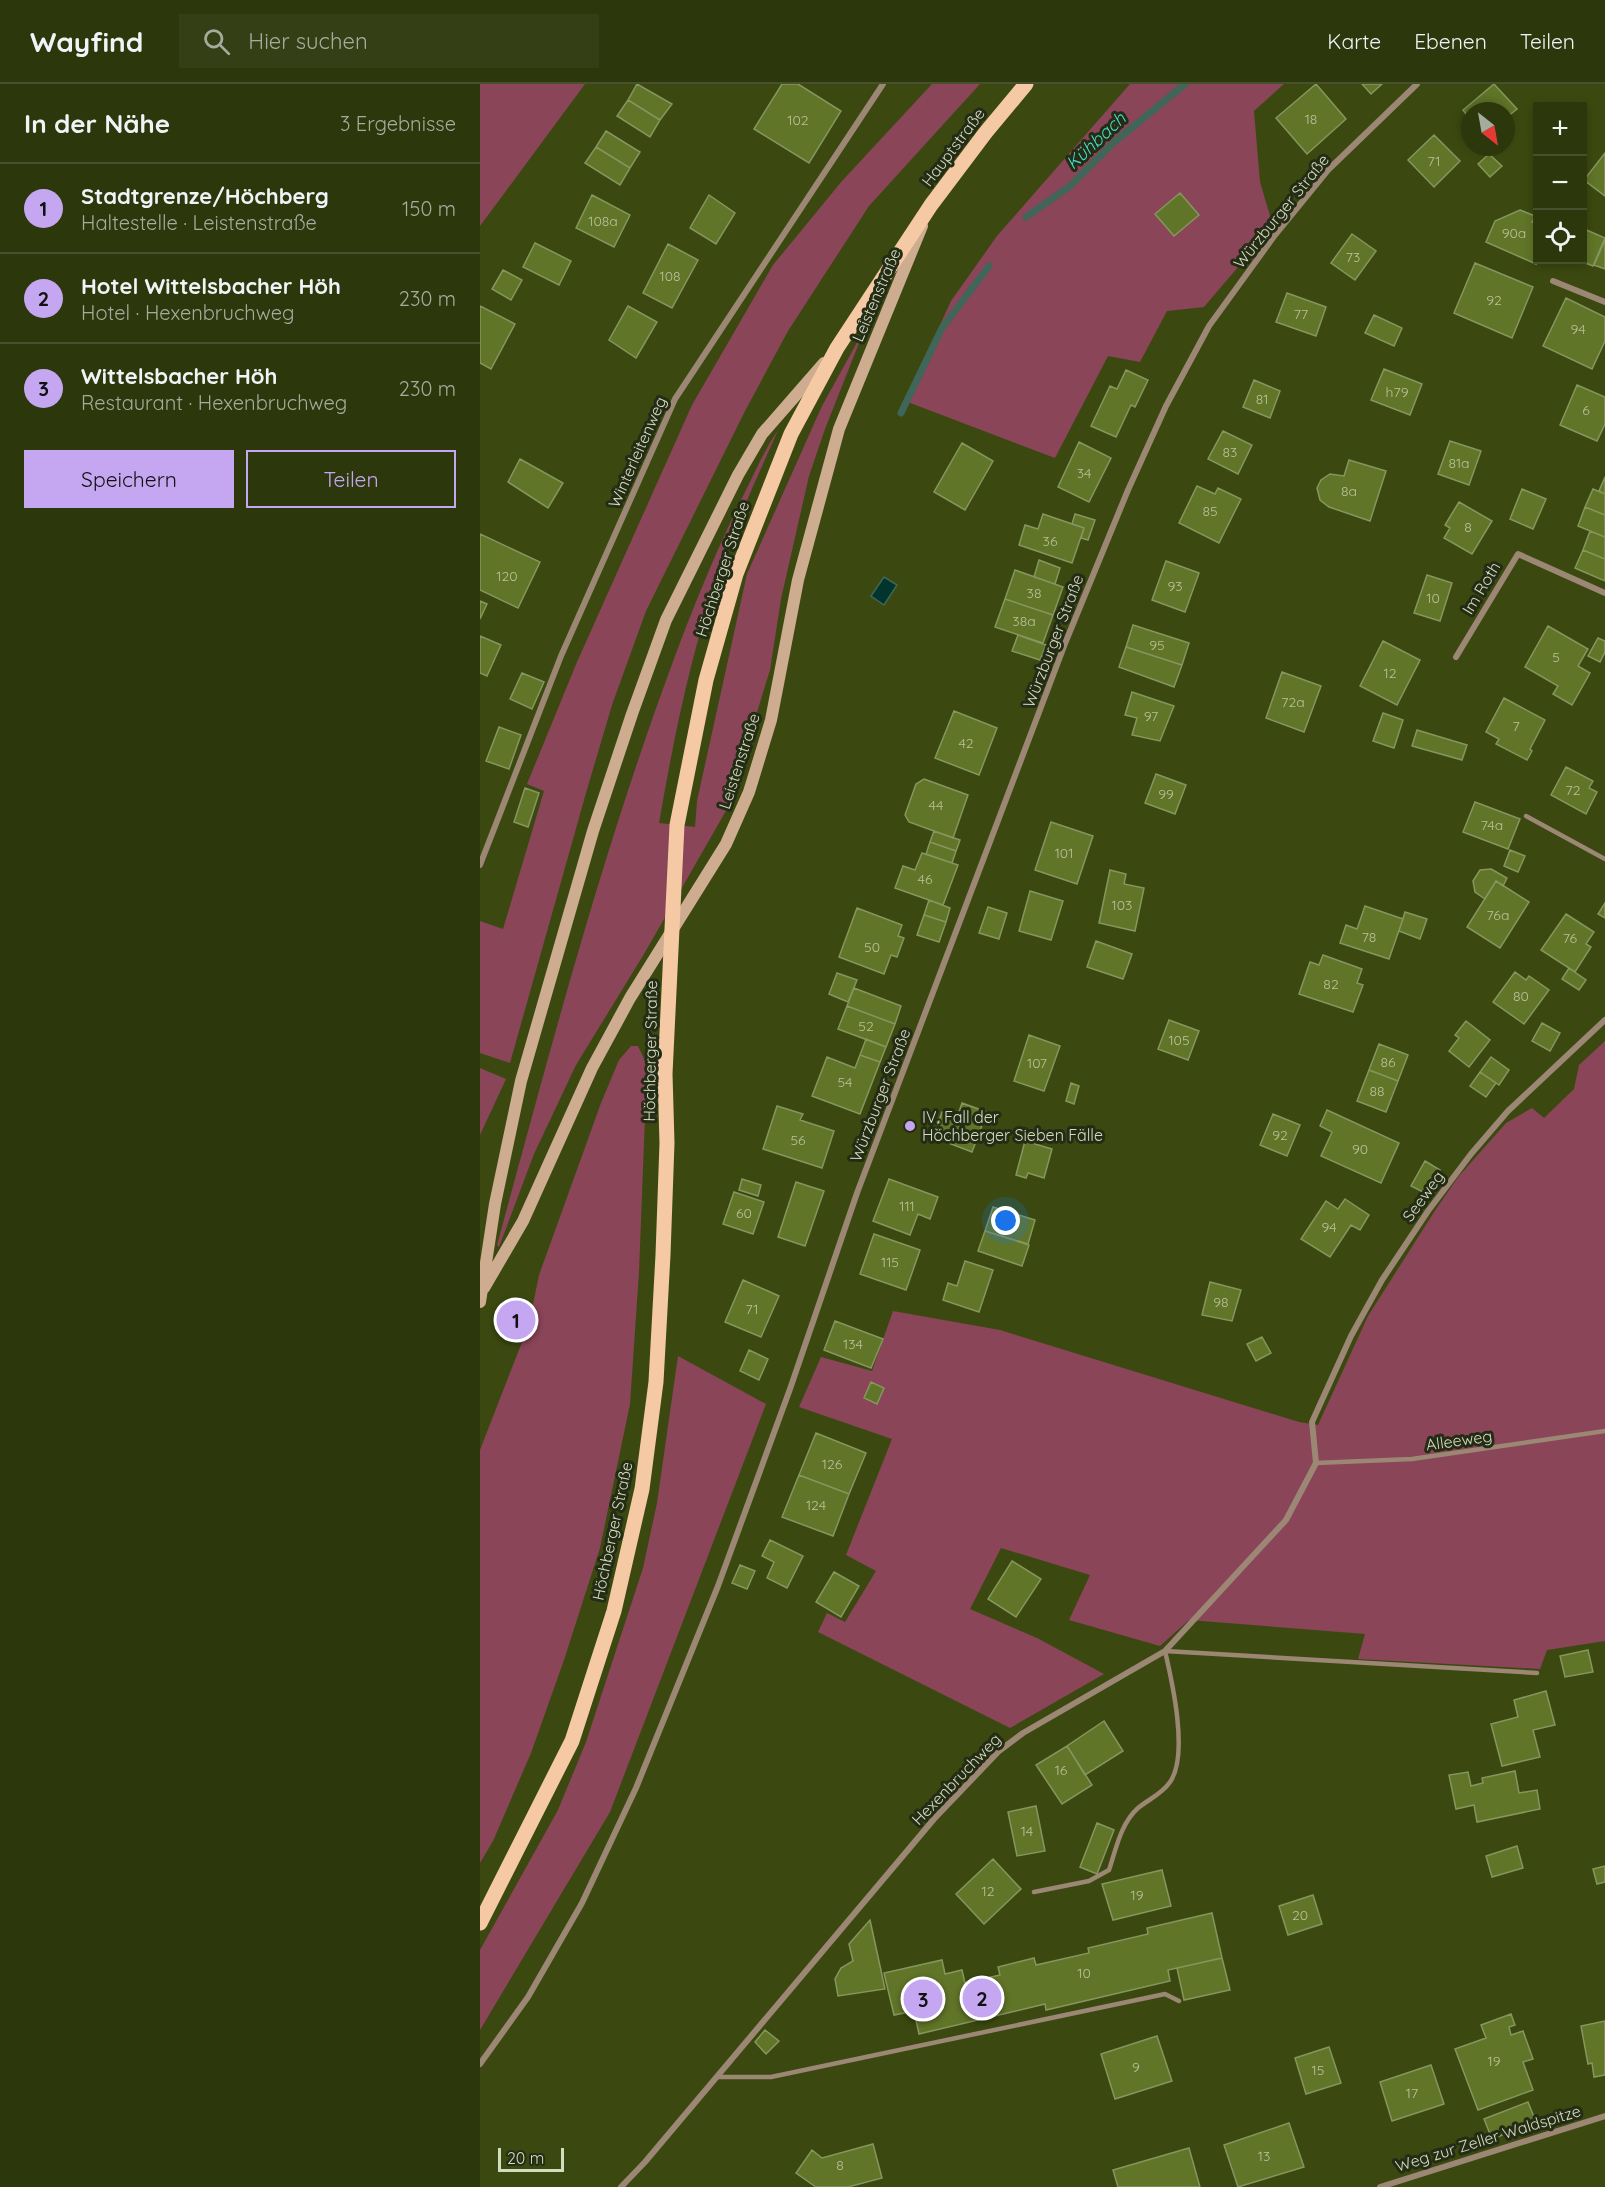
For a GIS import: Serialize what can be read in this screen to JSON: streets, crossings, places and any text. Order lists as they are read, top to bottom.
{
  "streets": {
    "main road": ["Hauptstraße", "Leistenstraße", "Höchberger Straße"],
    "street": [
      "Würzburger Straße",
      "Winterleitenweg",
      "Im Roth",
      "Seeweg",
      "Hexenbruchweg",
      "Weg zur Zeller Waldspitze"
    ],
    "lane": ["Alleeweg"]
  },
  "crossings": [
    ["Hauptstraße", "Leistenstraße"],
    ["Hauptstraße", "Höchberger Straße"],
    ["Leistenstraße", "Höchberger Straße"],
    ["Seeweg", "Alleeweg"],
    ["Seeweg", "Hexenbruchweg"],
    ["Alleeweg", "Hexenbruchweg"]
  ],
  "water": ["Kühbach"],
  "places": ["IV. Fall der Höchberger Sieben Fälle"],
  "house_numbers": [
    "18",
    "102",
    "71",
    "108a",
    "90a",
    "73",
    "108",
    "92",
    "77",
    "94",
    "h79",
    "81",
    "6",
    "83",
    "81a",
    "34",
    "8a",
    "85",
    "8",
    "36",
    "120",
    "93",
    "38",
    "10",
    "38a",
    "95",
    "5",
    "12",
    "72a",
    "97",
    "7",
    "42",
    "72",
    "99",
    "44",
    "74a",
    "101",
    "46",
    "103",
    "76a",
    "78",
    "76",
    "50",
    "82",
    "80",
    "52",
    "105",
    "86",
    "107",
    "54",
    "88",
    "92",
    "56",
    "90",
    "111",
    "60",
    "94",
    "115",
    "98",
    "71",
    "134",
    "126",
    "124",
    "16",
    "14",
    "12",
    "19",
    "20",
    "10",
    "19",
    "9",
    "15",
    "17",
    "13",
    "8"
  ],
  "scale_bar": "20 m",
  "north": "bottom right",
  "page": {
    "header": "Wayfind",
    "search": "Hier suchen",
    "nav": ["Karte", "Ebenen", "Teilen"],
    "heading": ["In der Nähe", "3 Ergebnisse"],
    "map_buttons": ["+", "−"],
    "list": [
      {
        "mark": "1",
        "name": "Stadtgrenze/Höchberg",
        "note": "Haltestelle · Leistenstraße",
        "value": "150 m"
      },
      {
        "mark": "2",
        "name": "Hotel Wittelsbacher Höh",
        "note": "Hotel · Hexenbruchweg",
        "value": "230 m"
      },
      {
        "mark": "3",
        "name": "Wittelsbacher Höh",
        "note": "Restaurant · Hexenbruchweg",
        "value": "230 m"
      }
    ],
    "buttons": ["Speichern", "Teilen"],
    "pins": ["1", "2", "3"],
    "scale": "20 m"
  }
}
